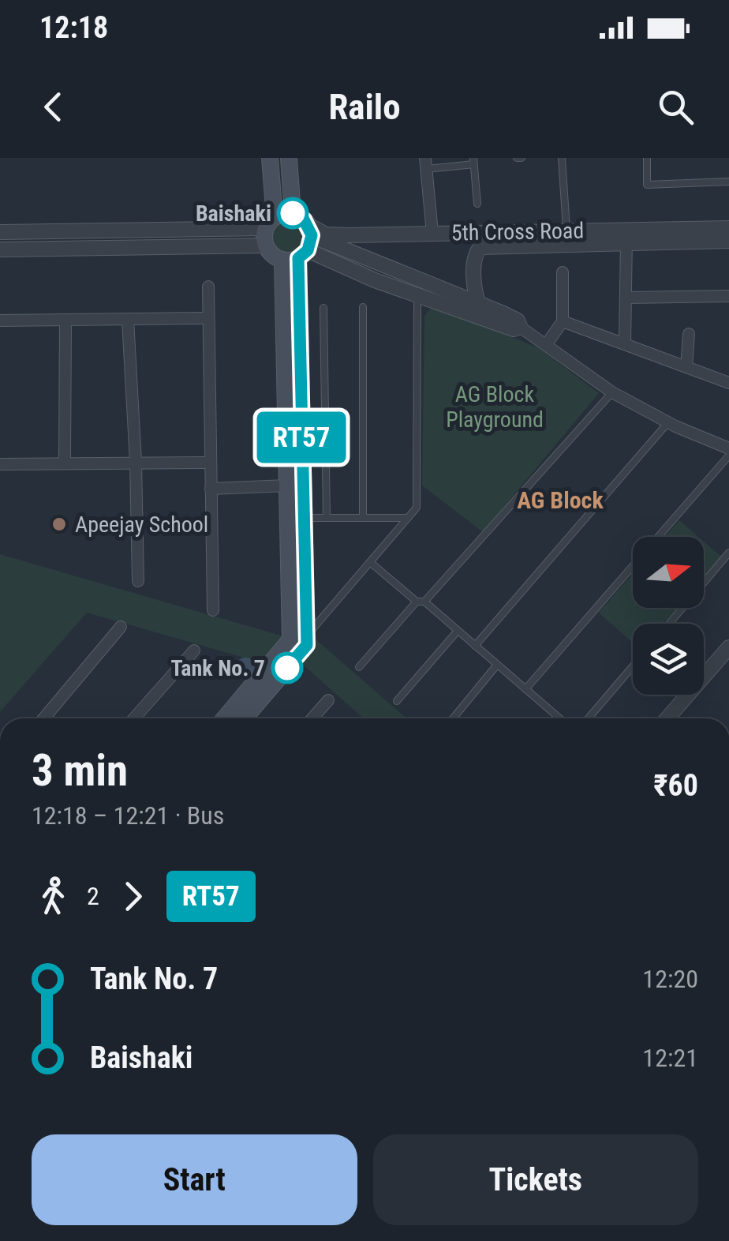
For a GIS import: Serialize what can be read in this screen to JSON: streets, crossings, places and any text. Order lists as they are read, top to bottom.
{
  "streets": {
    "street": ["5th Cross Road"]
  },
  "districts": ["AG Block"],
  "parks": ["AG Block Playground"],
  "places": ["Baishaki", "Apeejay School", "Tank No. 7"],
  "lines": ["bus line RT57"],
  "north": "right",
  "page": {
    "status": "12:18",
    "header": "Railo",
    "on_map": "RT57",
    "heading": ["3 min", "12:18 – 12:21 · Bus", "₹60"],
    "legs": ["2", "RT57"],
    "list": [
      {
        "name": "Tank No. 7",
        "value": "12:20"
      },
      {
        "name": "Baishaki",
        "value": "12:21"
      }
    ],
    "buttons": ["Start", "Tickets"]
  }
}
